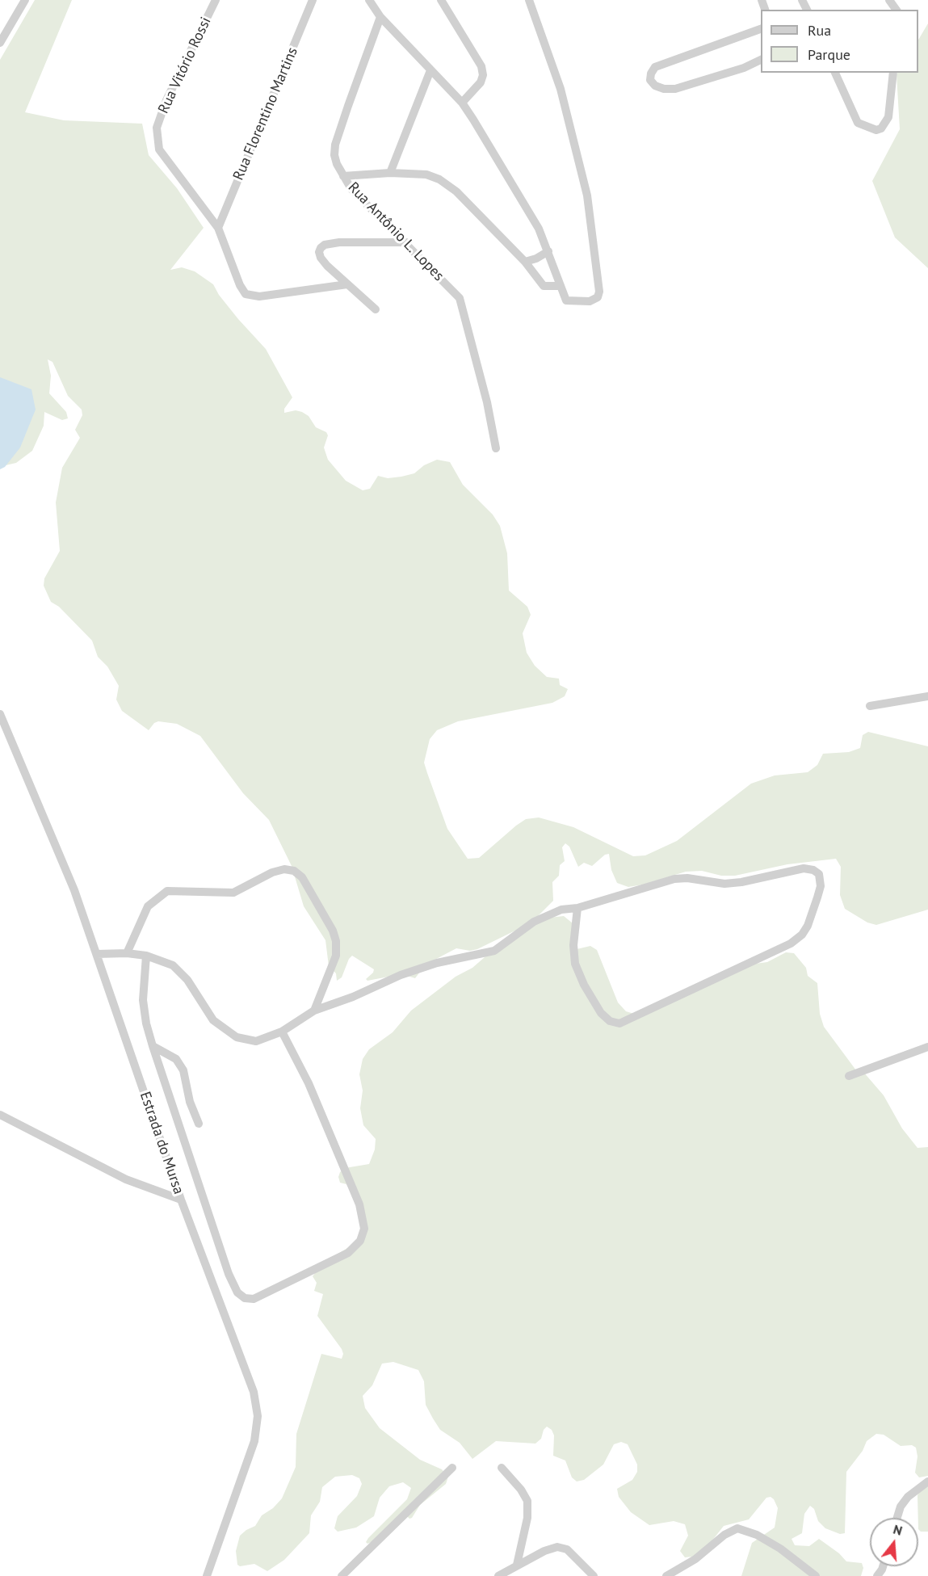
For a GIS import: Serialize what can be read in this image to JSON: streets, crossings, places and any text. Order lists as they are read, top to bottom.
{
  "streets": {
    "street": [
      "Rua Vitório Rossi",
      "Rua Florentino Martins",
      "Rua Antônio L. Lopes",
      "Estrada do Mursa"
    ]
  },
  "crossings": [
    ["Rua Vitório Rossi", "Rua Florentino Martins"]
  ],
  "legend": ["Rua", "Parque"],
  "north": "top"
}
